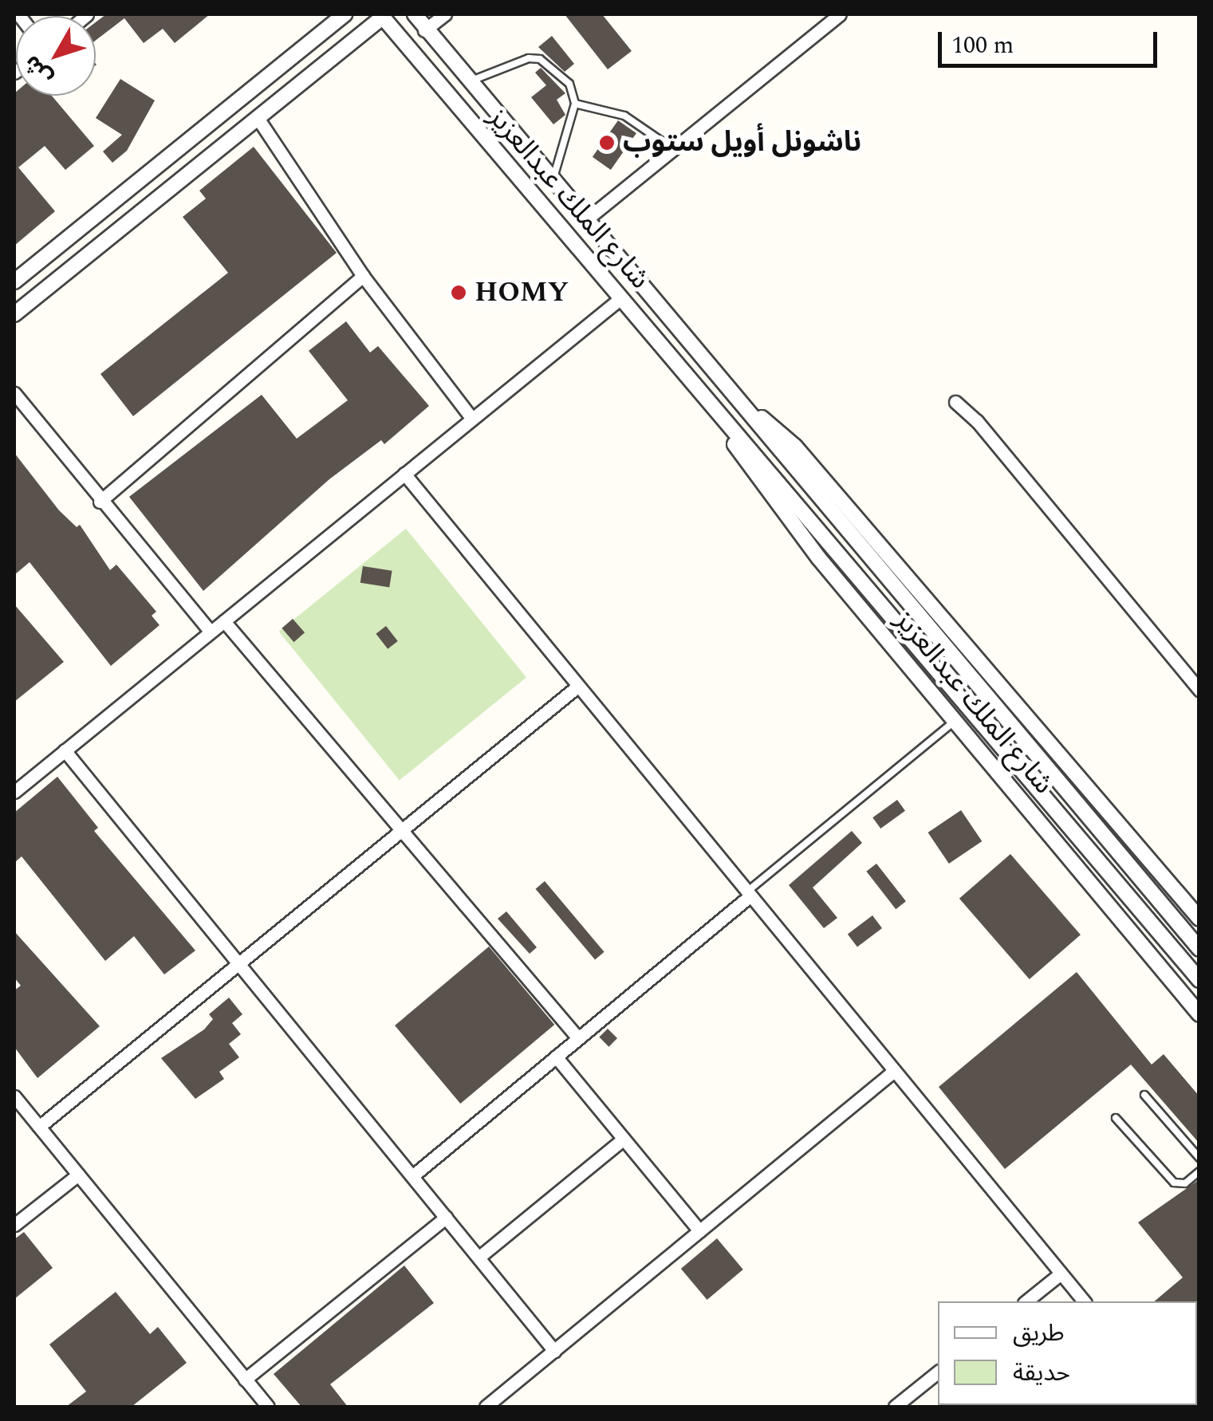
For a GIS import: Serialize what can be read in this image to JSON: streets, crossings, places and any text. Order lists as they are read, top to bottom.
{
  "streets": {
    "street": ["شارع الملك عبدالعزيز"]
  },
  "places": ["ناشونل أويل ستوب", "HOMY"],
  "legend": ["طريق", "حديقة"],
  "scale_bar": "100 m",
  "north": "bottom left"
}
